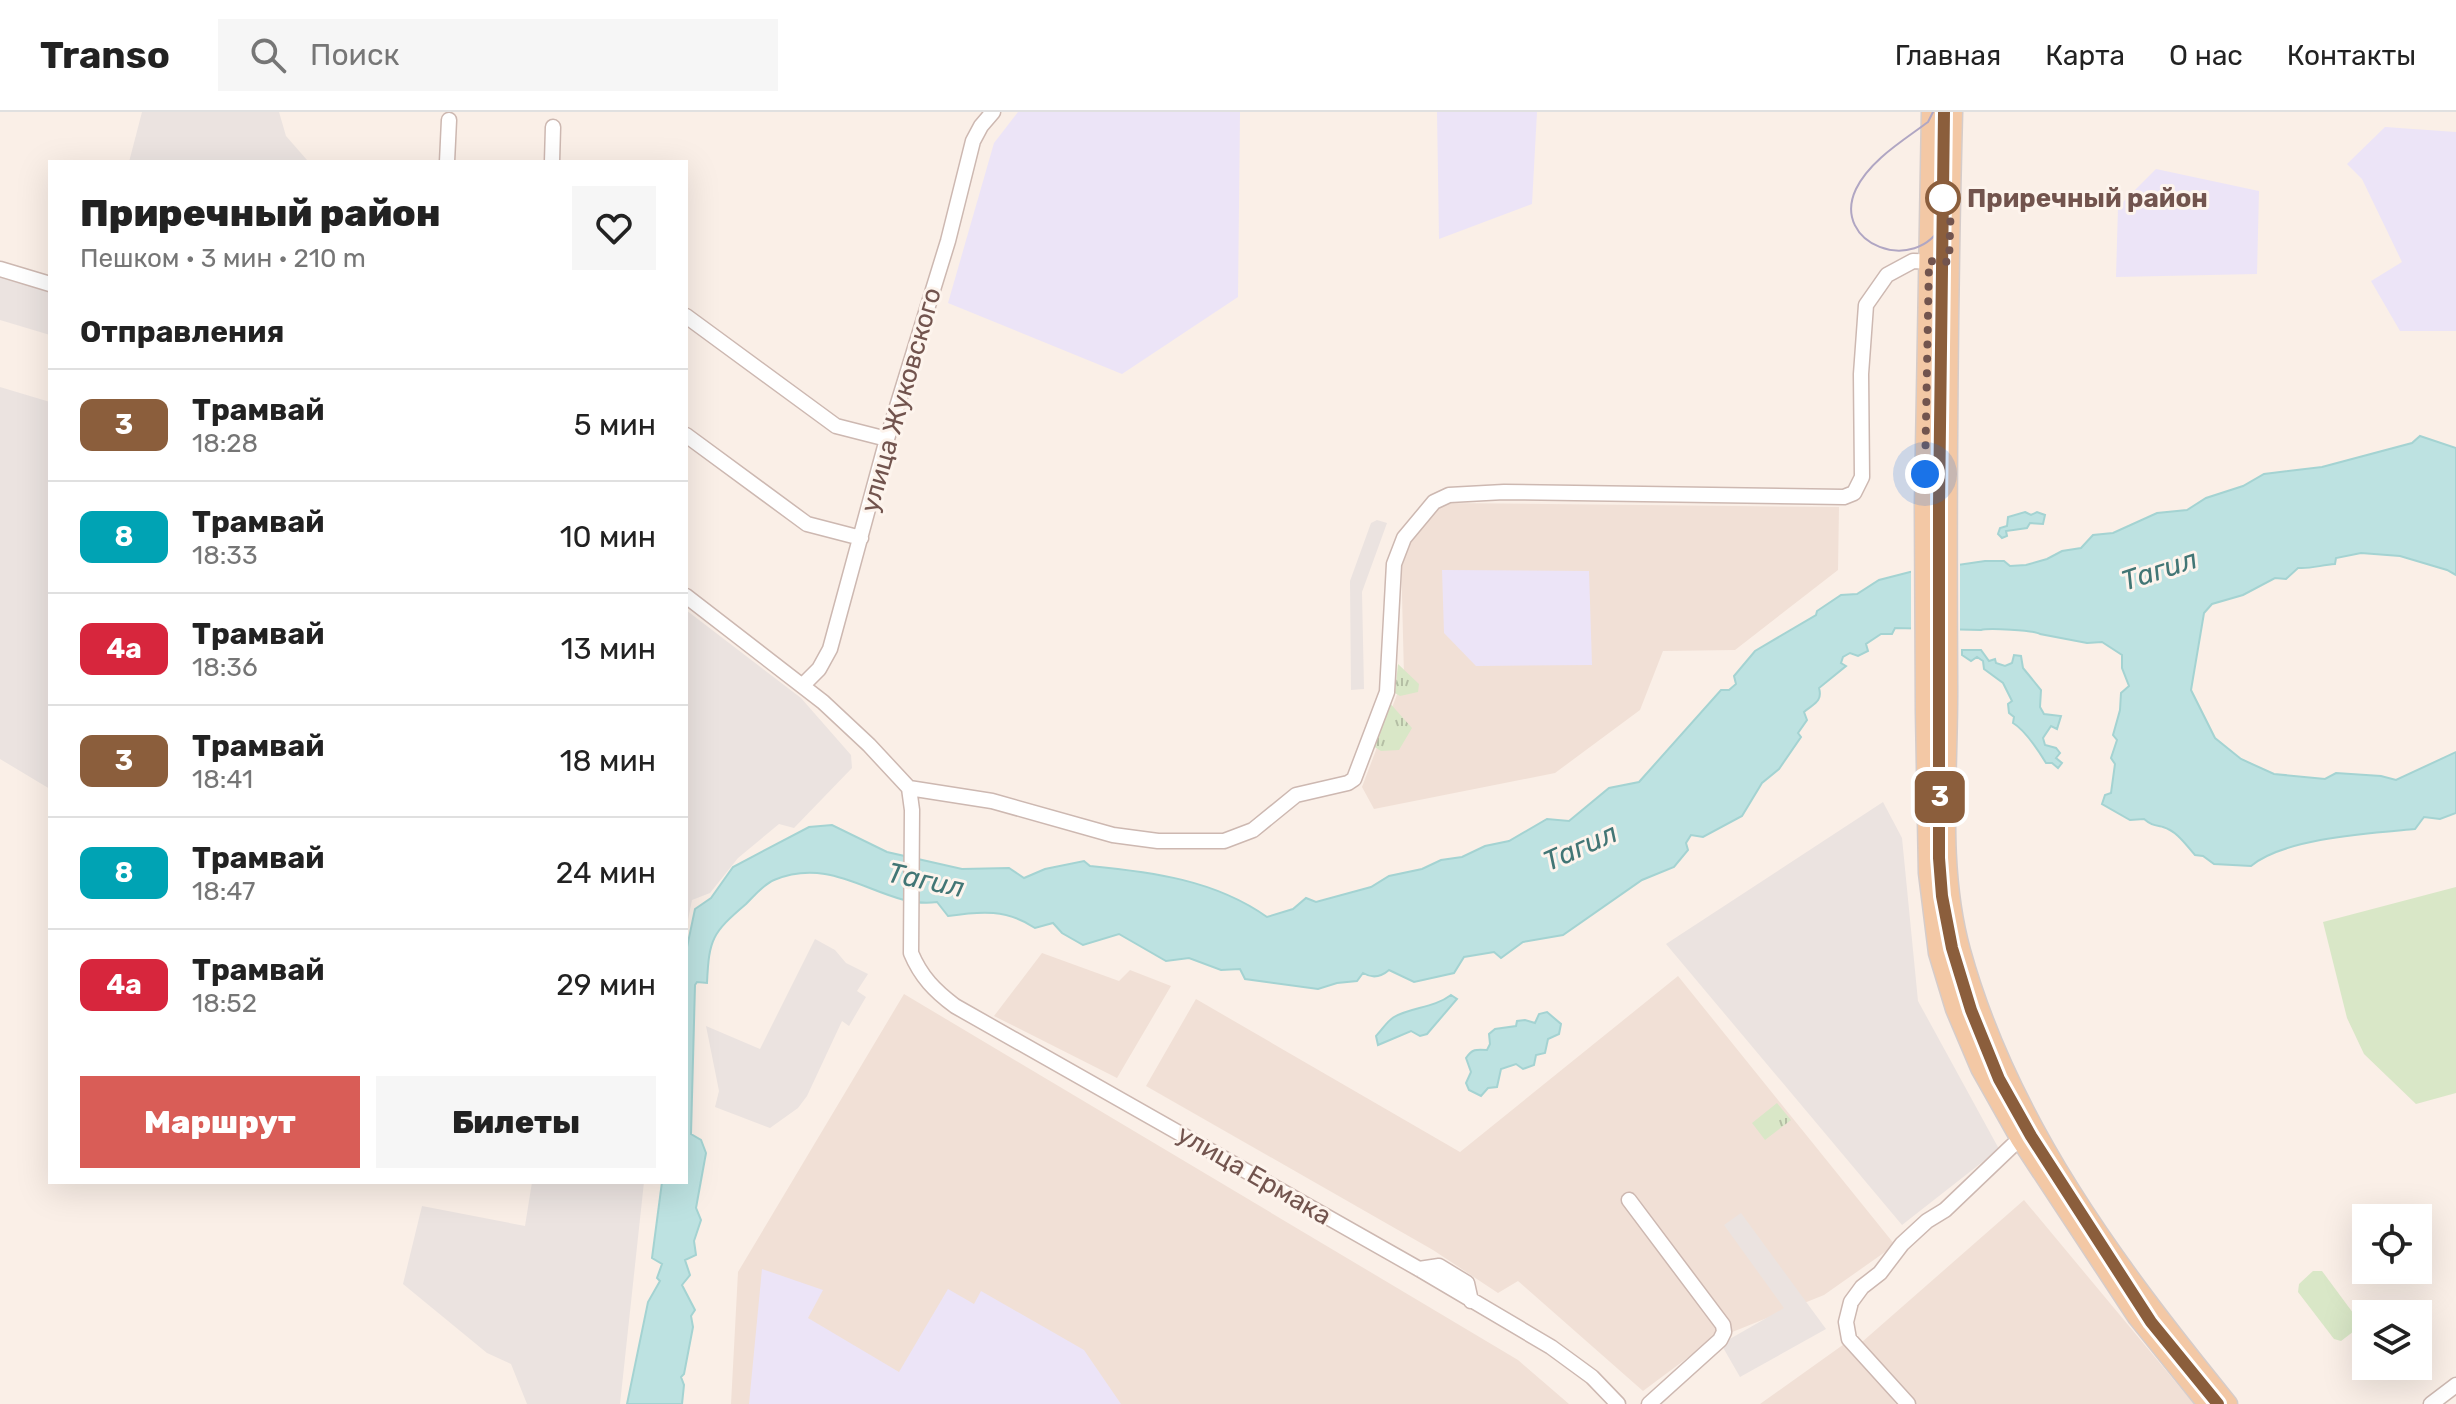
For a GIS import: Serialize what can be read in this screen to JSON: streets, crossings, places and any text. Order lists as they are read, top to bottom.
{
  "streets": {
    "street": ["улица Жуковского", "улица Ермака"]
  },
  "water": ["Тагил"],
  "places": ["Приречный район"],
  "lines": ["tram line 3"],
  "page": {
    "header": "Transo",
    "search": "Поиск",
    "nav": [
      "Главная",
      "Карта",
      "О нас",
      "Контакты"
    ],
    "on_map": "3",
    "heading": [
      ["Приречный район", "Пешком · 3 мин · 210 m"],
      "Отправления"
    ],
    "list": [
      {
        "mark": "3",
        "name": "Трамвай",
        "note": "18:28",
        "value": "5 мин"
      },
      {
        "mark": "8",
        "name": "Трамвай",
        "note": "18:33",
        "value": "10 мин"
      },
      {
        "mark": "4а",
        "name": "Трамвай",
        "note": "18:36",
        "value": "13 мин"
      },
      {
        "mark": "3",
        "name": "Трамвай",
        "note": "18:41",
        "value": "18 мин"
      },
      {
        "mark": "8",
        "name": "Трамвай",
        "note": "18:47",
        "value": "24 мин"
      },
      {
        "mark": "4а",
        "name": "Трамвай",
        "note": "18:52",
        "value": "29 мин"
      }
    ],
    "buttons": ["Маршрут", "Билеты"]
  }
}
